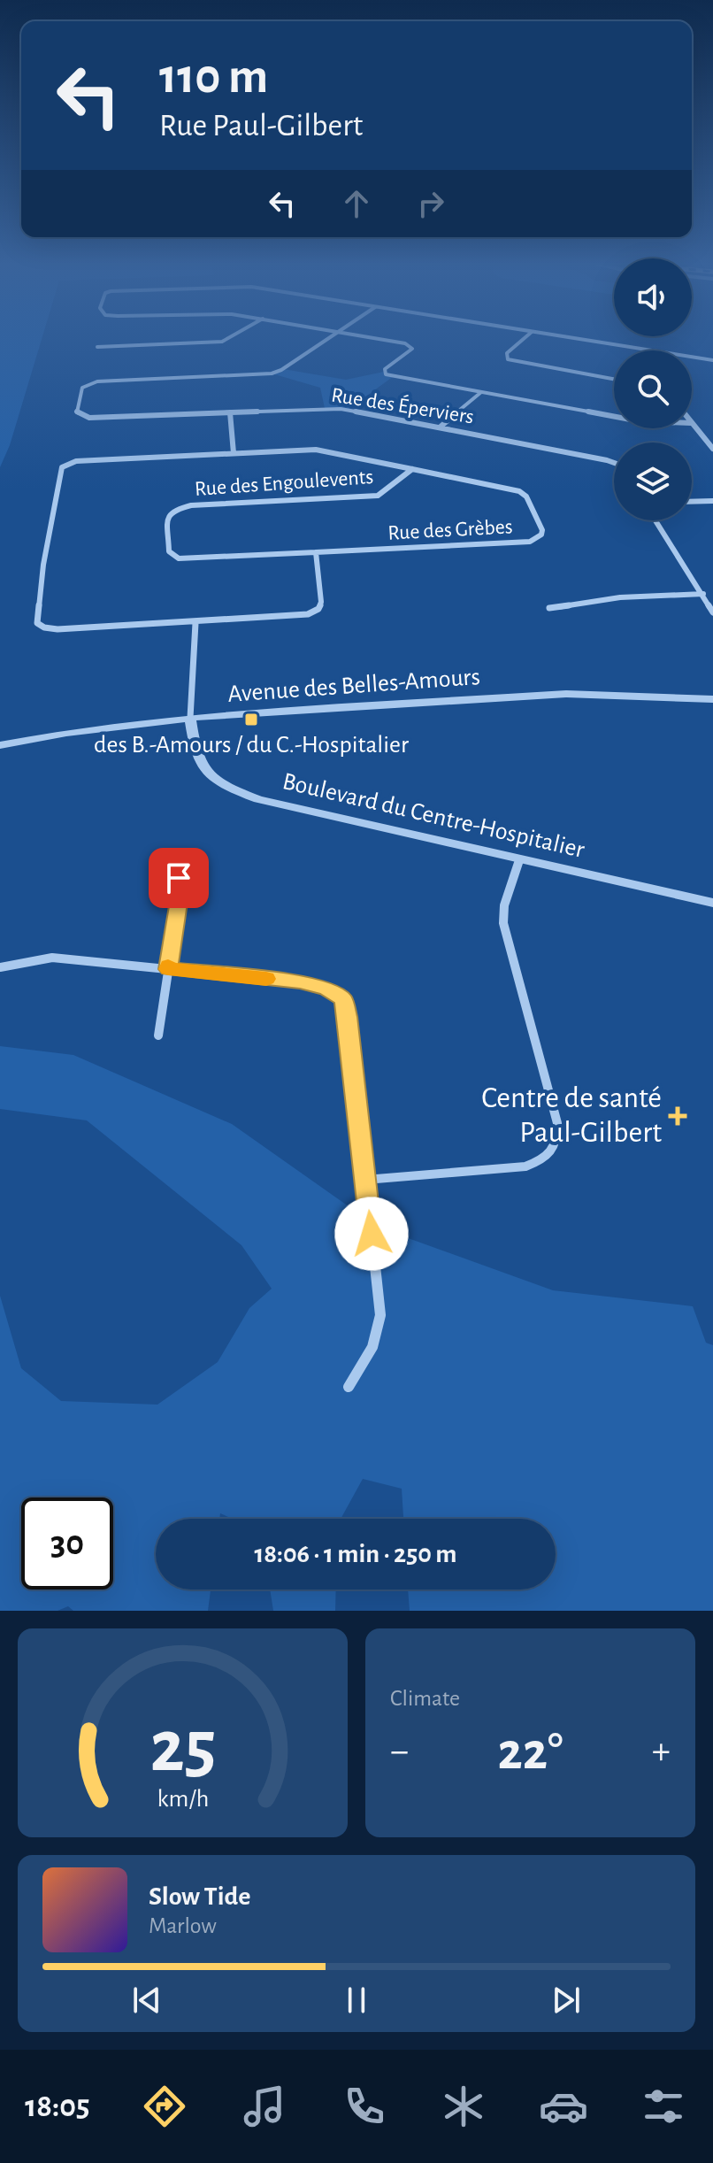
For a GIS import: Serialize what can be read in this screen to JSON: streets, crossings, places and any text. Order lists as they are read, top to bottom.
{
  "streets": {
    "street": [
      "Rue des Éperviers",
      "Rue des Engoulevents",
      "Rue des Grèbes",
      "Avenue des Belles-Amours",
      "Boulevard du Centre-Hospitalier"
    ]
  },
  "crossings": [
    ["Rue des Engoulevents", "Rue des Grèbes"],
    ["Avenue des Belles-Amours", "Boulevard du Centre-Hospitalier"]
  ],
  "places": {
    "transit": ["des B.-Amours / du C.-Hospitalier"],
    "health": ["Centre de santé Paul-Gilbert"]
  },
  "page": {
    "turn": ["110 m", "Rue Paul-Gilbert"],
    "limit": "30",
    "trip": "18:06 · 1 min · 250 m",
    "tile": "Climate",
    "heat": ["−", "22°", "+"],
    "song": ["Slow Tide", "Marlow"],
    "tabs": "18:05",
    "gauge": ["25", "km/h"]
  }
}
